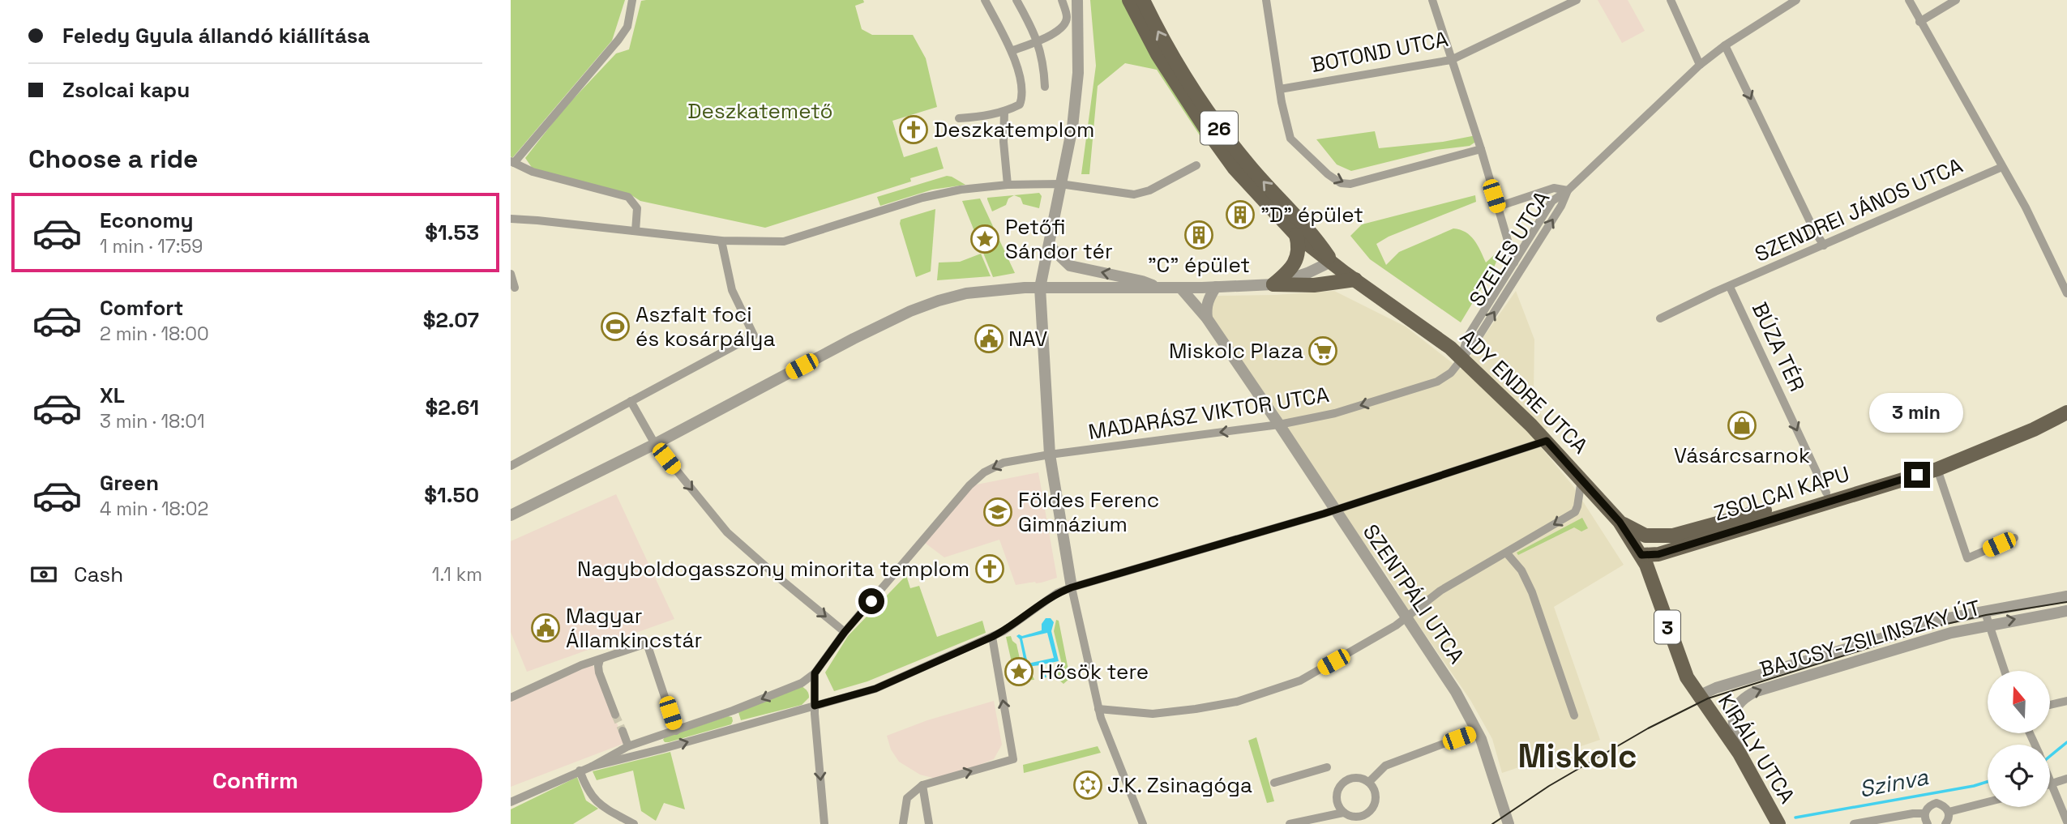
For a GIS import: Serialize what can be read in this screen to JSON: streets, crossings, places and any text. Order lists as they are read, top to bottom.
{
  "streets": {
    "main road": [
      "26",
      "ADY ENDRE UTCA",
      "ZSOLCAI KAPU",
      "3",
      "KIRÁLY UTCA"
    ],
    "street": [
      "BOTOND UTCA",
      "SZENDREI JÁNOS UTCA",
      "SZELES UTCA",
      "BÚZA TÉR",
      "MADARÁSZ VIKTOR UTCA",
      "SZENTPÁLI UTCA",
      "BAJCSY-ZSILINSZKY ÚT"
    ]
  },
  "crossings": [
    ["26", "ADY ENDRE UTCA"],
    ["SZENDREI JÁNOS UTCA", "BÚZA TÉR"],
    ["SZELES UTCA", "ADY ENDRE UTCA"],
    ["SZELES UTCA", "MADARÁSZ VIKTOR UTCA"],
    ["BÚZA TÉR", "ZSOLCAI KAPU"],
    ["ADY ENDRE UTCA", "MADARÁSZ VIKTOR UTCA"],
    ["ADY ENDRE UTCA", "ZSOLCAI KAPU"],
    ["ADY ENDRE UTCA", "BAJCSY-ZSILINSZKY ÚT"],
    ["ADY ENDRE UTCA", "KIRÁLY UTCA"],
    ["MADARÁSZ VIKTOR UTCA", "SZENTPÁLI UTCA"],
    ["BAJCSY-ZSILINSZKY ÚT", "KIRÁLY UTCA"]
  ],
  "one_way": ["BÚZA TÉR", "MADARÁSZ VIKTOR UTCA"],
  "districts": ["Miskolc"],
  "water": ["Szinva"],
  "parks": ["Deszkatemető"],
  "places": {
    "church": ["Deszkatemplom", "Nagyboldogasszony minorita templom"],
    "building": ["\"D\" épület", "\"C\" épület"],
    "place": ["Petőfi Sándor tér", "Hősök tere"],
    "sports": ["Aszfalt foci és kosárpálya"],
    "public building": ["NAV", "Magyar Államkincstár"],
    "supermarket": ["Miskolc Plaza"],
    "shop": ["Vásárcsarnok"],
    "school or university": ["Földes Ferenc Gimnázium"],
    "synagogue": ["J.K. Zsinagóga"]
  },
  "north": "top",
  "page": {
    "banner": ["Feledy Gyula állandó kiállítása", "Zsolcai kapu"],
    "heading": "Choose a ride",
    "list": [
      {
        "name": "Economy",
        "note": "1 min · 17:59",
        "value": "$1.53"
      },
      {
        "name": "Comfort",
        "note": "2 min · 18:00",
        "value": "$2.07"
      },
      {
        "name": "XL",
        "note": "3 min · 18:01",
        "value": "$2.61"
      },
      {
        "name": "Green",
        "note": "4 min · 18:02",
        "value": "$1.50"
      }
    ],
    "bubble": "3 min",
    "pay": ["Cash", "1.1 km"],
    "buttons": "Confirm"
  }
}
